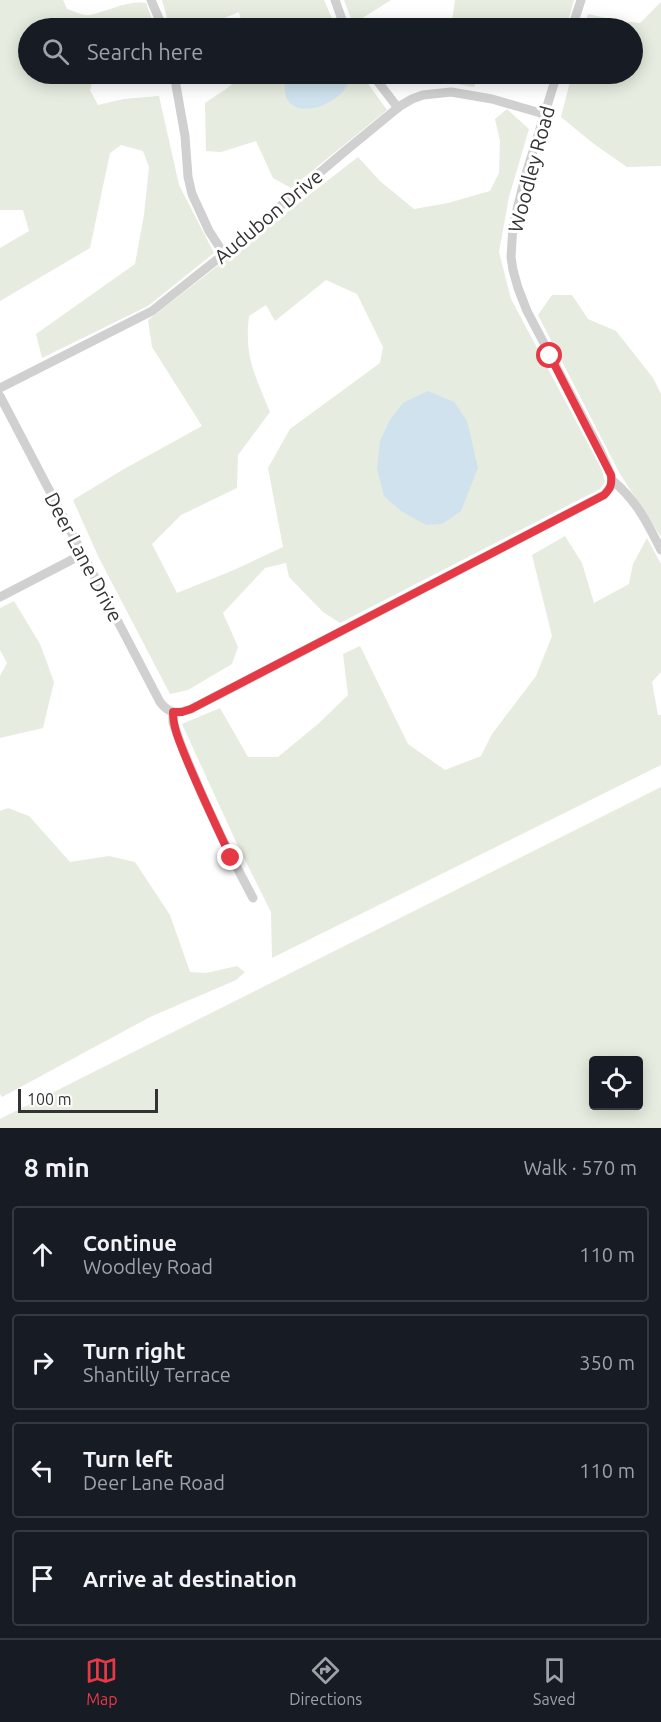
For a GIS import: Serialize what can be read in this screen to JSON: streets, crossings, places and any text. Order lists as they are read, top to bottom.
{
  "streets": {
    "street": ["Woodley Road", "Audubon Drive", "Deer Lane Drive"]
  },
  "crossings": [
    ["Woodley Road", "Audubon Drive"]
  ],
  "scale_bar": "100 m",
  "page": {
    "search": "Search here",
    "scale": "100 m",
    "heading": ["8 min", "Walk · 570 m"],
    "list": [
      ["Continue", "Woodley Road", "110 m"],
      ["Turn right", "Shantilly Terrace", "350 m"],
      ["Turn left", "Deer Lane Road", "110 m"],
      "Arrive at destination"
    ],
    "nav": ["Map", "Directions", "Saved"]
  }
}
